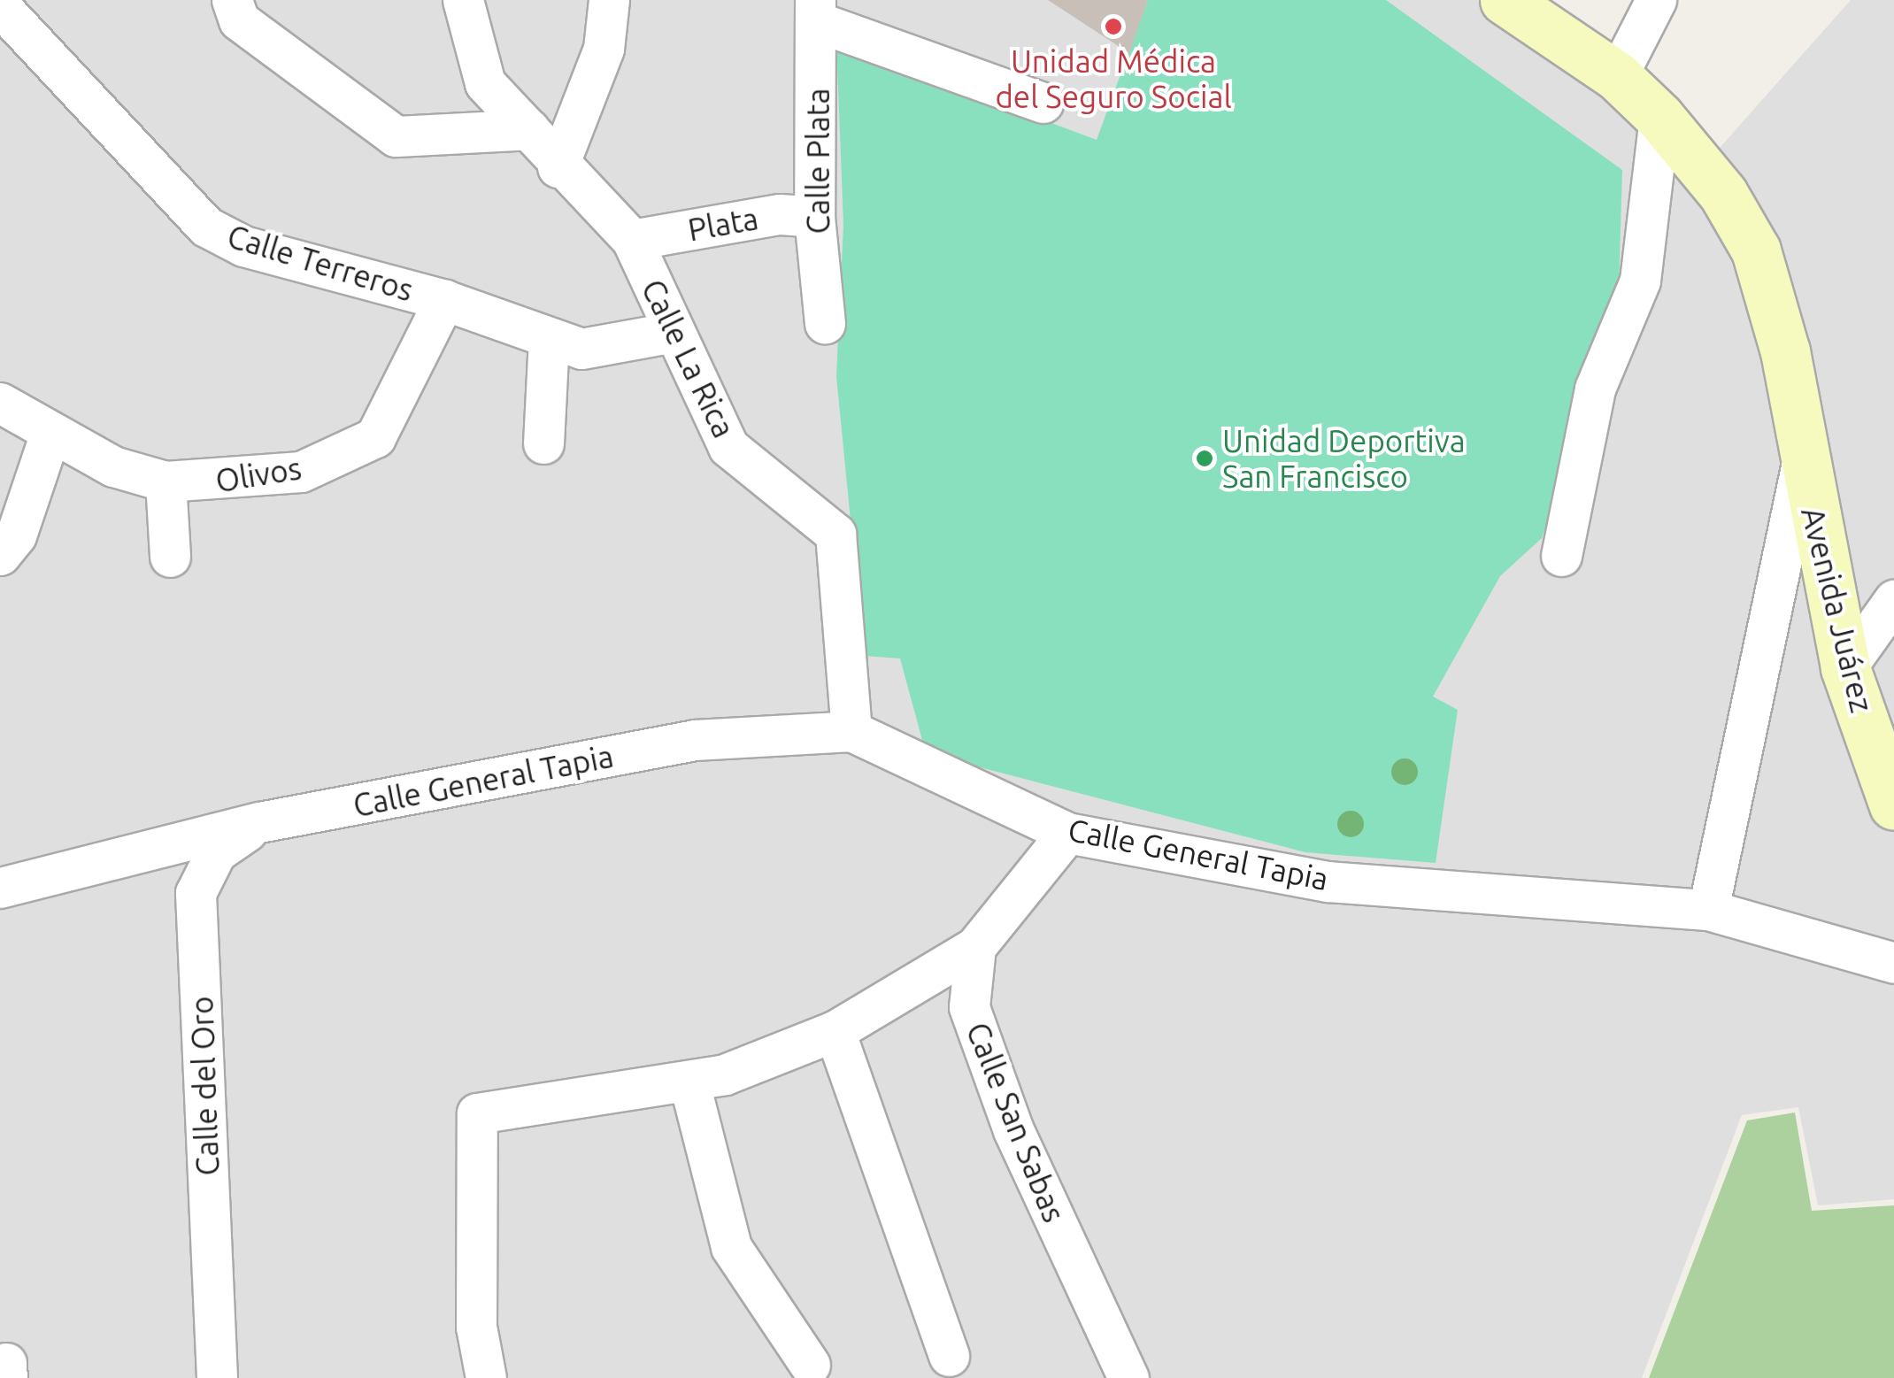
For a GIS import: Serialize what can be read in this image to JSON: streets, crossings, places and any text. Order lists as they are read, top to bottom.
{
  "streets": {
    "main road": ["Avenida Juárez"],
    "street": [
      "Calle Plata",
      "Plata",
      "Calle Terreros",
      "Calle La Rica",
      "Olivos",
      "Calle General Tapia",
      "Calle del Oro",
      "Calle San Sabas"
    ]
  },
  "crossings": [
    ["Calle Plata", "Plata"],
    ["Plata", "Calle La Rica"],
    ["Calle Terreros", "Calle La Rica"],
    ["Calle Terreros", "Olivos"],
    ["Calle La Rica", "Calle General Tapia"],
    ["Calle General Tapia", "Calle del Oro"]
  ],
  "places": ["Unidad Médica del Seguro Social", "Unidad Deportiva San Francisco"]
}
